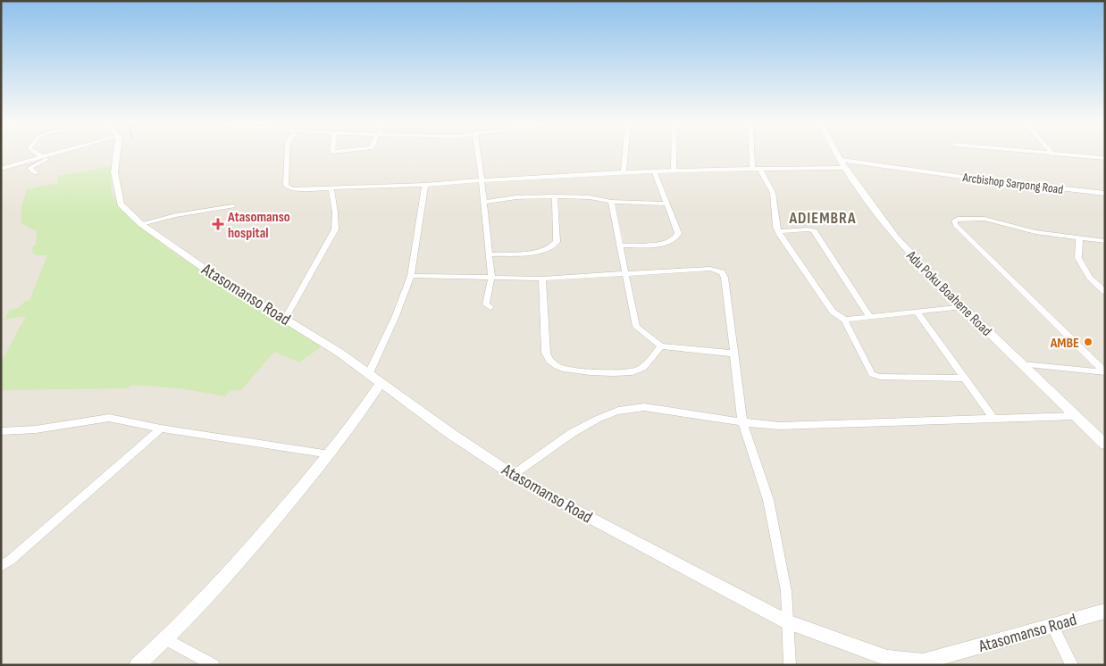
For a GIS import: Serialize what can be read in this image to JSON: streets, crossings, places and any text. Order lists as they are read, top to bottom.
{
  "streets": {
    "street": ["Arcbishop Sarpong Road", "Adu Poku Boahene Road", "Atasomanso Road"]
  },
  "crossings": [
    ["Arcbishop Sarpong Road", "Adu Poku Boahene Road"]
  ],
  "districts": ["ADIEMBRA"],
  "places": {
    "health": ["Atasomanso hospital"],
    "other": ["AMBE"]
  }
}
